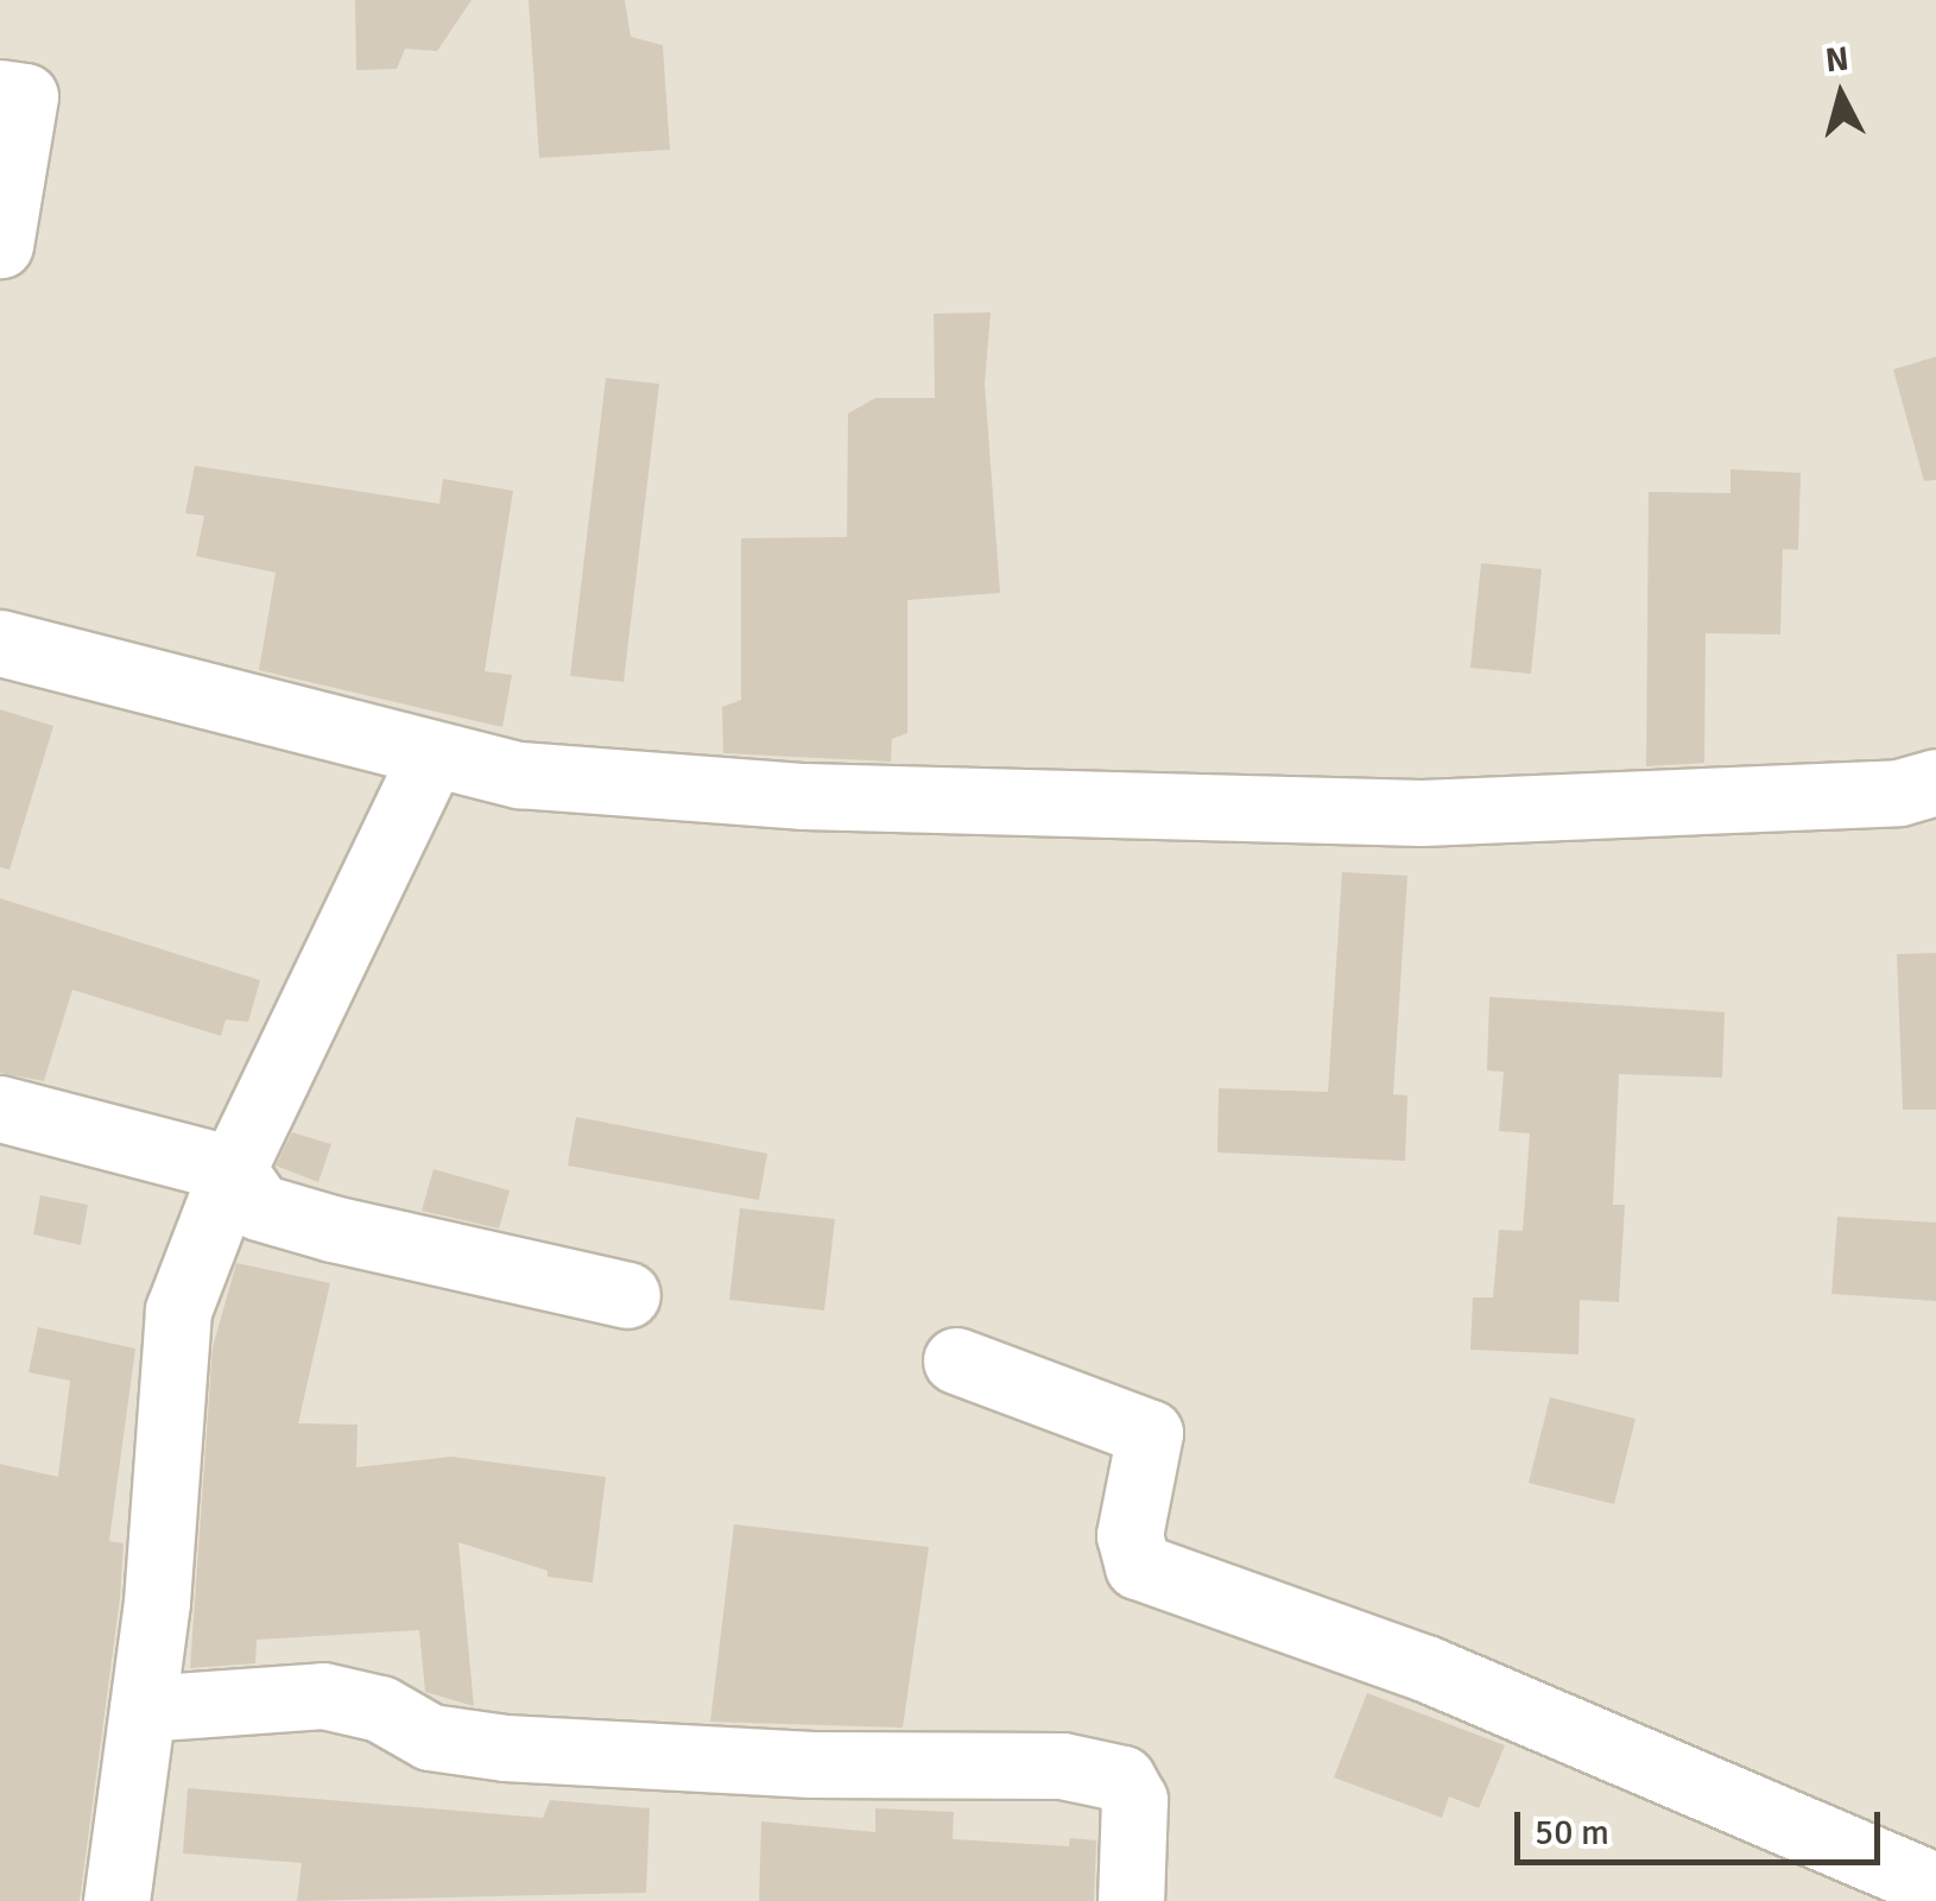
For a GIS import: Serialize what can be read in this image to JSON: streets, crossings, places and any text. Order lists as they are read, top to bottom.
{
  "scale_bar": "50 m",
  "north": "top"
}
